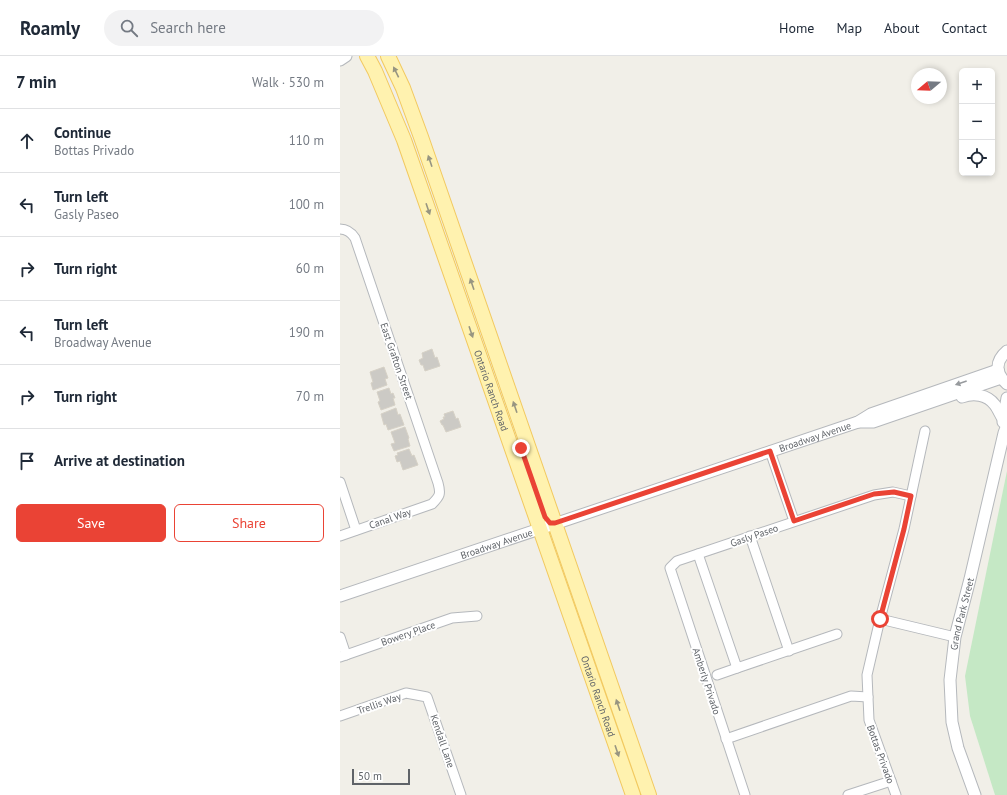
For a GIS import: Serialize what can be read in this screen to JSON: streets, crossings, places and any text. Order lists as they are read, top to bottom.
{
  "streets": {
    "main road": ["Ontario Ranch Road"],
    "street": [
      "East Grafton Street",
      "Broadway Avenue",
      "Canal Way",
      "Gasly Paseo",
      "Grand Park Street",
      "Bowery Place",
      "Amberly Privado",
      "Trellis Way",
      "Kendall Lane",
      "Bottas Privado"
    ]
  },
  "crossings": [
    ["East Grafton Street", "Canal Way"],
    ["Ontario Ranch Road", "Broadway Avenue"],
    ["Gasly Paseo", "Amberly Privado"],
    ["Gasly Paseo", "Bottas Privado"],
    ["Trellis Way", "Kendall Lane"]
  ],
  "scale_bar": "50 m",
  "north": "left",
  "page": {
    "header": "Roamly",
    "search": "Search here",
    "nav": [
      "Home",
      "Map",
      "About",
      "Contact"
    ],
    "heading": ["7 min", "Walk · 530 m"],
    "map_buttons": ["+", "−"],
    "list": [
      ["Continue", "Bottas Privado", "110 m"],
      ["Turn left", "Gasly Paseo", "100 m"],
      ["Turn right", "60 m"],
      ["Turn left", "Broadway Avenue", "190 m"],
      ["Turn right", "70 m"],
      "Arrive at destination"
    ],
    "buttons": ["Save", "Share"],
    "scale": "50 m"
  }
}
